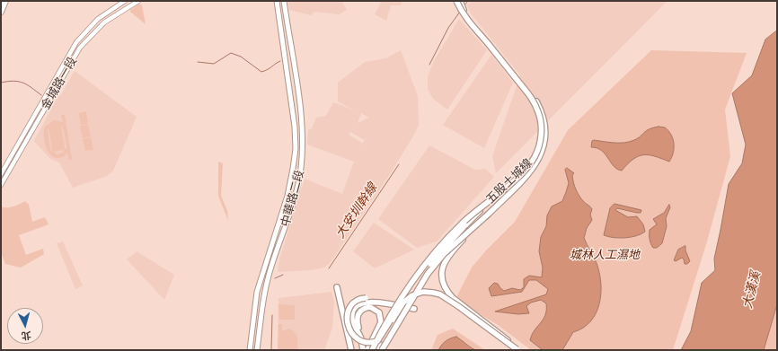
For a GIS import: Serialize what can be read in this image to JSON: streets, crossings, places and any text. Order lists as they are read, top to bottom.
{
  "streets": {
    "highway": ["五股土城線"],
    "main road": ["金城路一段", "中華路二段"]
  },
  "water": ["大安圳幹線", "大漢溪"],
  "parks": ["城林人工濕地"],
  "north": "bottom"
}
